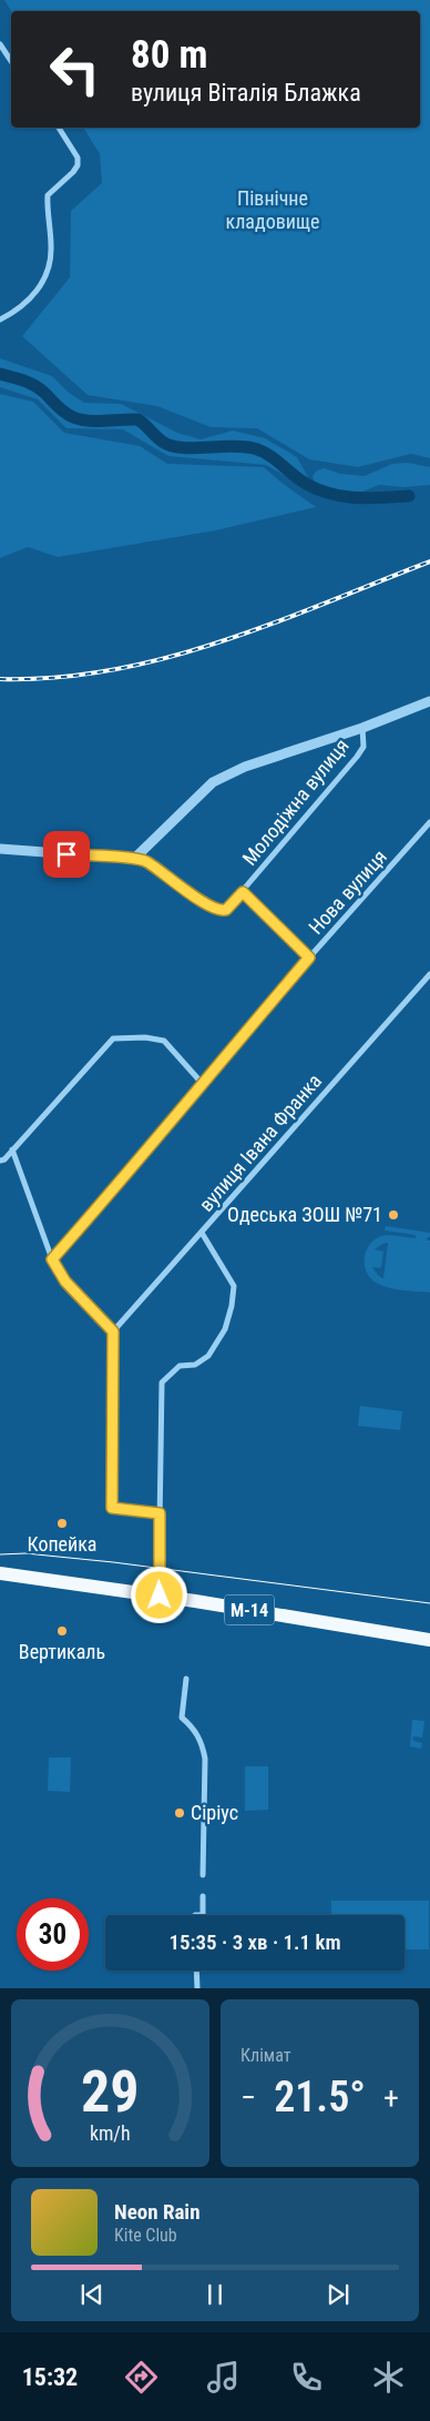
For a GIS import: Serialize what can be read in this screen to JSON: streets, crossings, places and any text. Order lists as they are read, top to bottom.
{
  "streets": {
    "highway": ["М-14"],
    "street": ["Молодіжна вулиця", "Нова вулиця", "вулиця Івана Франка"]
  },
  "parks": ["Північне кладовище"],
  "places": [
    "Одеська ЗОШ №71",
    "Копейка",
    "Вертикаль",
    "Сіріус"
  ],
  "page": {
    "turn": ["80 m", "вулиця Віталія Блажка"],
    "limit": "30",
    "trip": "15:35 · 3 хв · 1.1 km",
    "tile": "Клімат",
    "heat": ["−", "21.5°", "+"],
    "song": ["Neon Rain", "Kite Club"],
    "tabs": "15:32",
    "gauge": ["29", "km/h"]
  }
}
